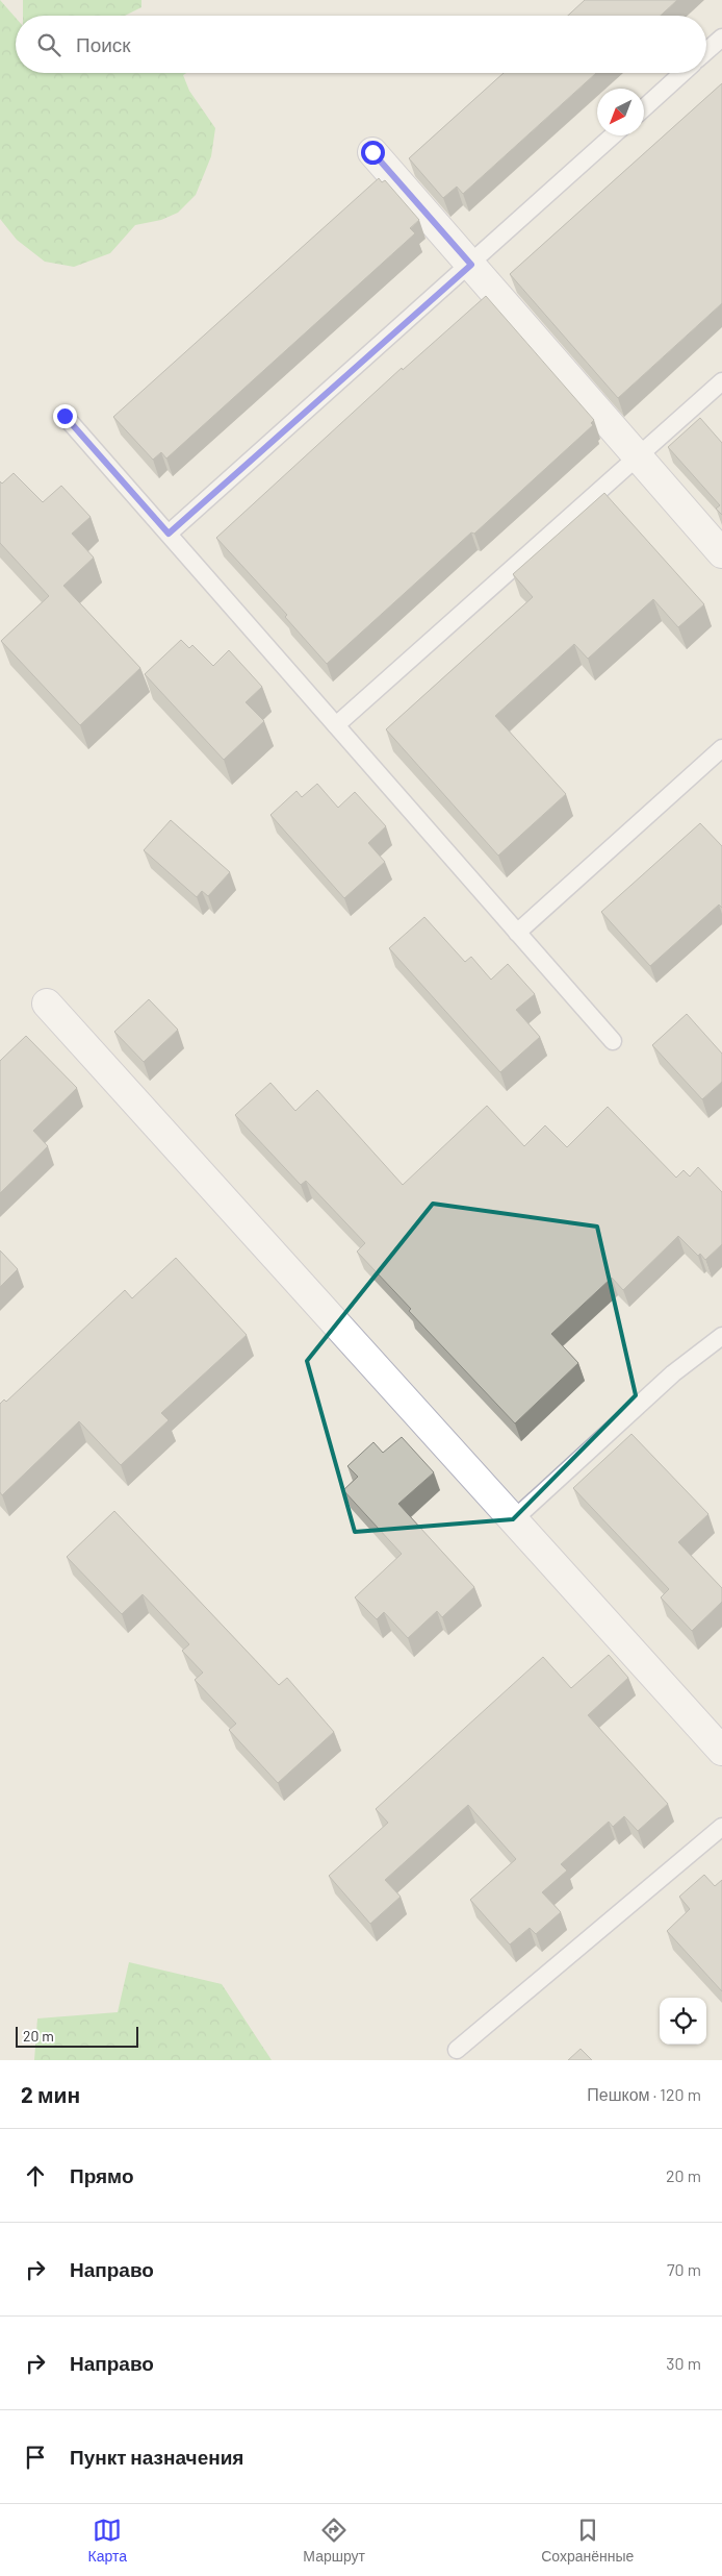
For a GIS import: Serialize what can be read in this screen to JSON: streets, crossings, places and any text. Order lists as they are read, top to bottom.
{
  "scale_bar": "20 m",
  "north": "bottom left",
  "page": {
    "search": "Поиск",
    "scale": "20 m",
    "heading": ["2 мин", "Пешком · 120 m"],
    "list": [
      ["Прямо", "20 m"],
      ["Направо", "70 m"],
      ["Направо", "30 m"],
      "Пункт назначения"
    ],
    "nav": ["Карта", "Маршрут", "Сохранённые"]
  }
}
